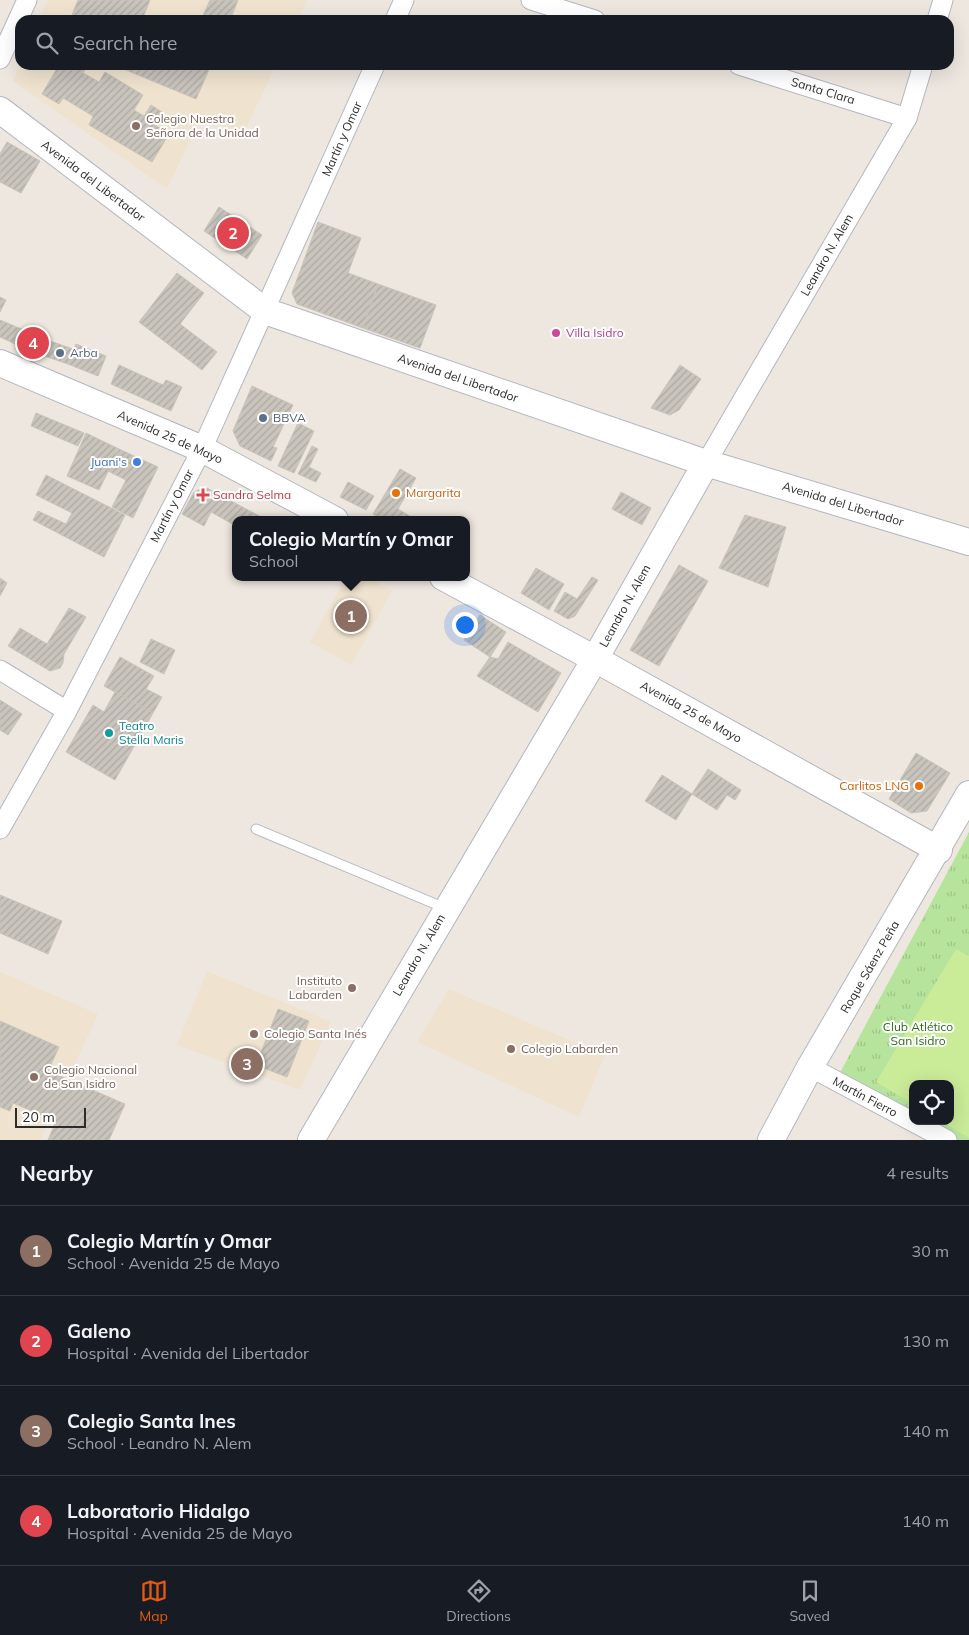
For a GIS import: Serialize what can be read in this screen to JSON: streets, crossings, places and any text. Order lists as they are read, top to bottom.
{
  "streets": {
    "main road": [
      "Avenida del Libertador",
      "Leandro N. Alem",
      "Avenida 25 de Mayo",
      "Roque Sáenz Peña"
    ],
    "street": ["Santa Clara", "Martín y Omar", "Martín Fierro"]
  },
  "crossings": [
    ["Santa Clara", "Leandro N. Alem"],
    ["Martín y Omar", "Avenida del Libertador"],
    ["Martín y Omar", "Avenida 25 de Mayo"],
    ["Avenida del Libertador", "Leandro N. Alem"],
    ["Leandro N. Alem", "Avenida 25 de Mayo"],
    ["Avenida 25 de Mayo", "Roque Sáenz Peña"],
    ["Roque Sáenz Peña", "Martín Fierro"]
  ],
  "parks": ["Club Atlético San Isidro"],
  "places": {
    "other": [
      "Colegio Nuestra Señora de la Unidad",
      "Villa Isidro",
      "Arba",
      "BBVA",
      "Juani's",
      "Margarita",
      "Teatro Stella Maris",
      "Carlitos LNG",
      "Instituto Labarden",
      "Colegio Santa Inés",
      "Colegio Labarden",
      "Colegio Nacional de San Isidro"
    ],
    "health": ["Sandra Selma"]
  },
  "scale_bar": "20 m",
  "page": {
    "search": "Search here",
    "pins": [
      "2",
      "4",
      "1",
      "3"
    ],
    "popup": ["Colegio Martín y Omar", "School"],
    "scale": "20 m",
    "heading": ["Nearby", "4 results"],
    "list": [
      {
        "mark": "1",
        "name": "Colegio Martín y Omar",
        "note": "School · Avenida 25 de Mayo",
        "value": "30 m"
      },
      {
        "mark": "2",
        "name": "Galeno",
        "note": "Hospital · Avenida del Libertador",
        "value": "130 m"
      },
      {
        "mark": "3",
        "name": "Colegio Santa Ines",
        "note": "School · Leandro N. Alem",
        "value": "140 m"
      },
      {
        "mark": "4",
        "name": "Laboratorio Hidalgo",
        "note": "Hospital · Avenida 25 de Mayo",
        "value": "140 m"
      }
    ],
    "nav": ["Map", "Directions", "Saved"]
  }
}
